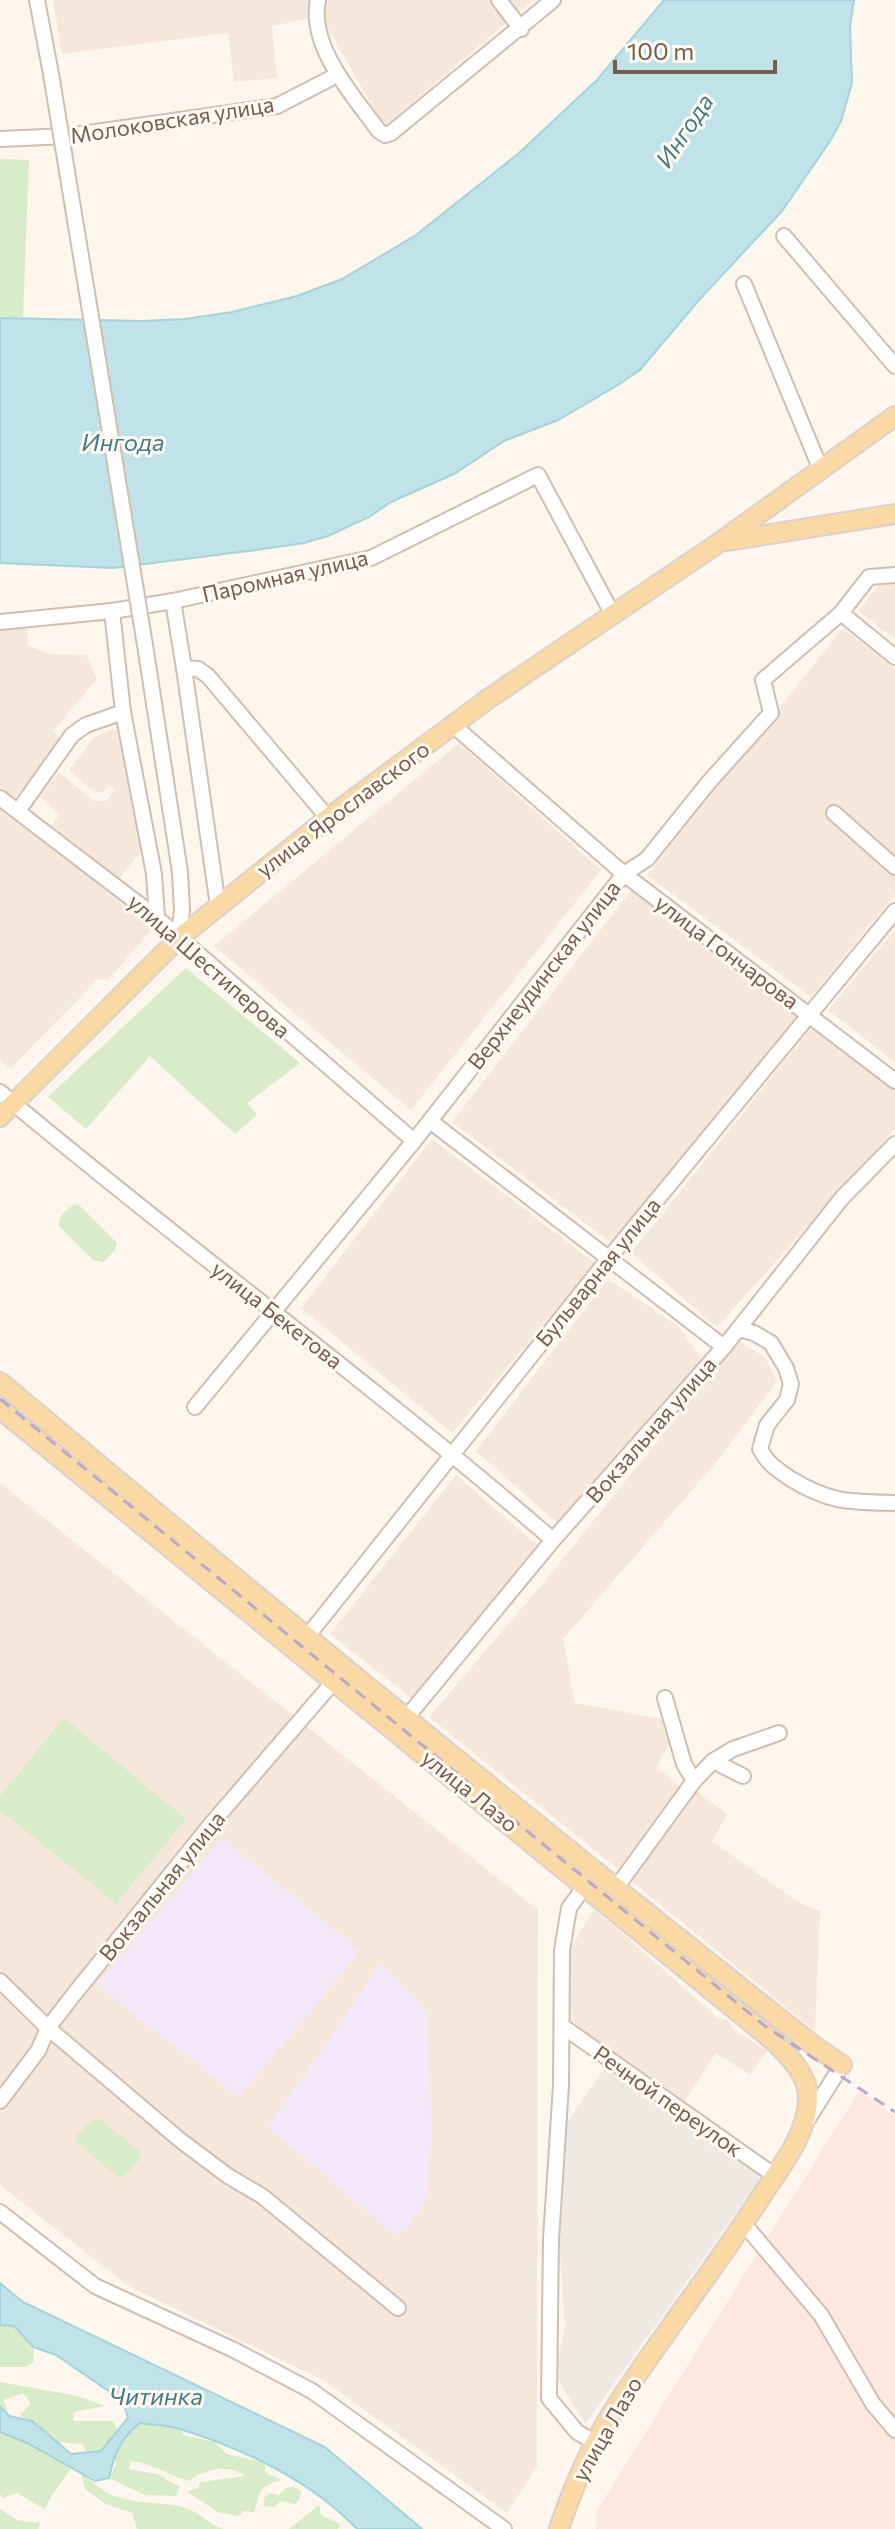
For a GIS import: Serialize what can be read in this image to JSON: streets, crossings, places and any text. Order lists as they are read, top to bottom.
{
  "streets": {
    "main road": ["улица Ярославского", "улица Лазо"],
    "street": [
      "Молоковская улица",
      "Паромная улица",
      "улица Гончарова",
      "улица Шестиперова",
      "Верхнеудинская улица",
      "Бульварная улица",
      "улица Бекетова",
      "Вокзальная улица",
      "Речной переулок"
    ]
  },
  "crossings": [
    ["Паромная улица", "улица Ярославского"],
    ["улица Ярославского", "улица Гончарова"],
    ["улица Ярославского", "улица Шестиперова"],
    ["улица Ярославского", "улица Бекетова"],
    ["улица Гончарова", "Верхнеудинская улица"],
    ["улица Гончарова", "Бульварная улица"],
    ["улица Шестиперова", "Верхнеудинская улица"],
    ["Верхнеудинская улица", "улица Бекетова"],
    ["Бульварная улица", "улица Бекетова"],
    ["Бульварная улица", "улица Лазо"],
    ["улица Бекетова", "Вокзальная улица"],
    ["Вокзальная улица", "улица Лазо"],
    ["улица Лазо", "Речной переулок"]
  ],
  "water": ["Ингода", "Читинка"],
  "scale_bar": "100 m"
}
